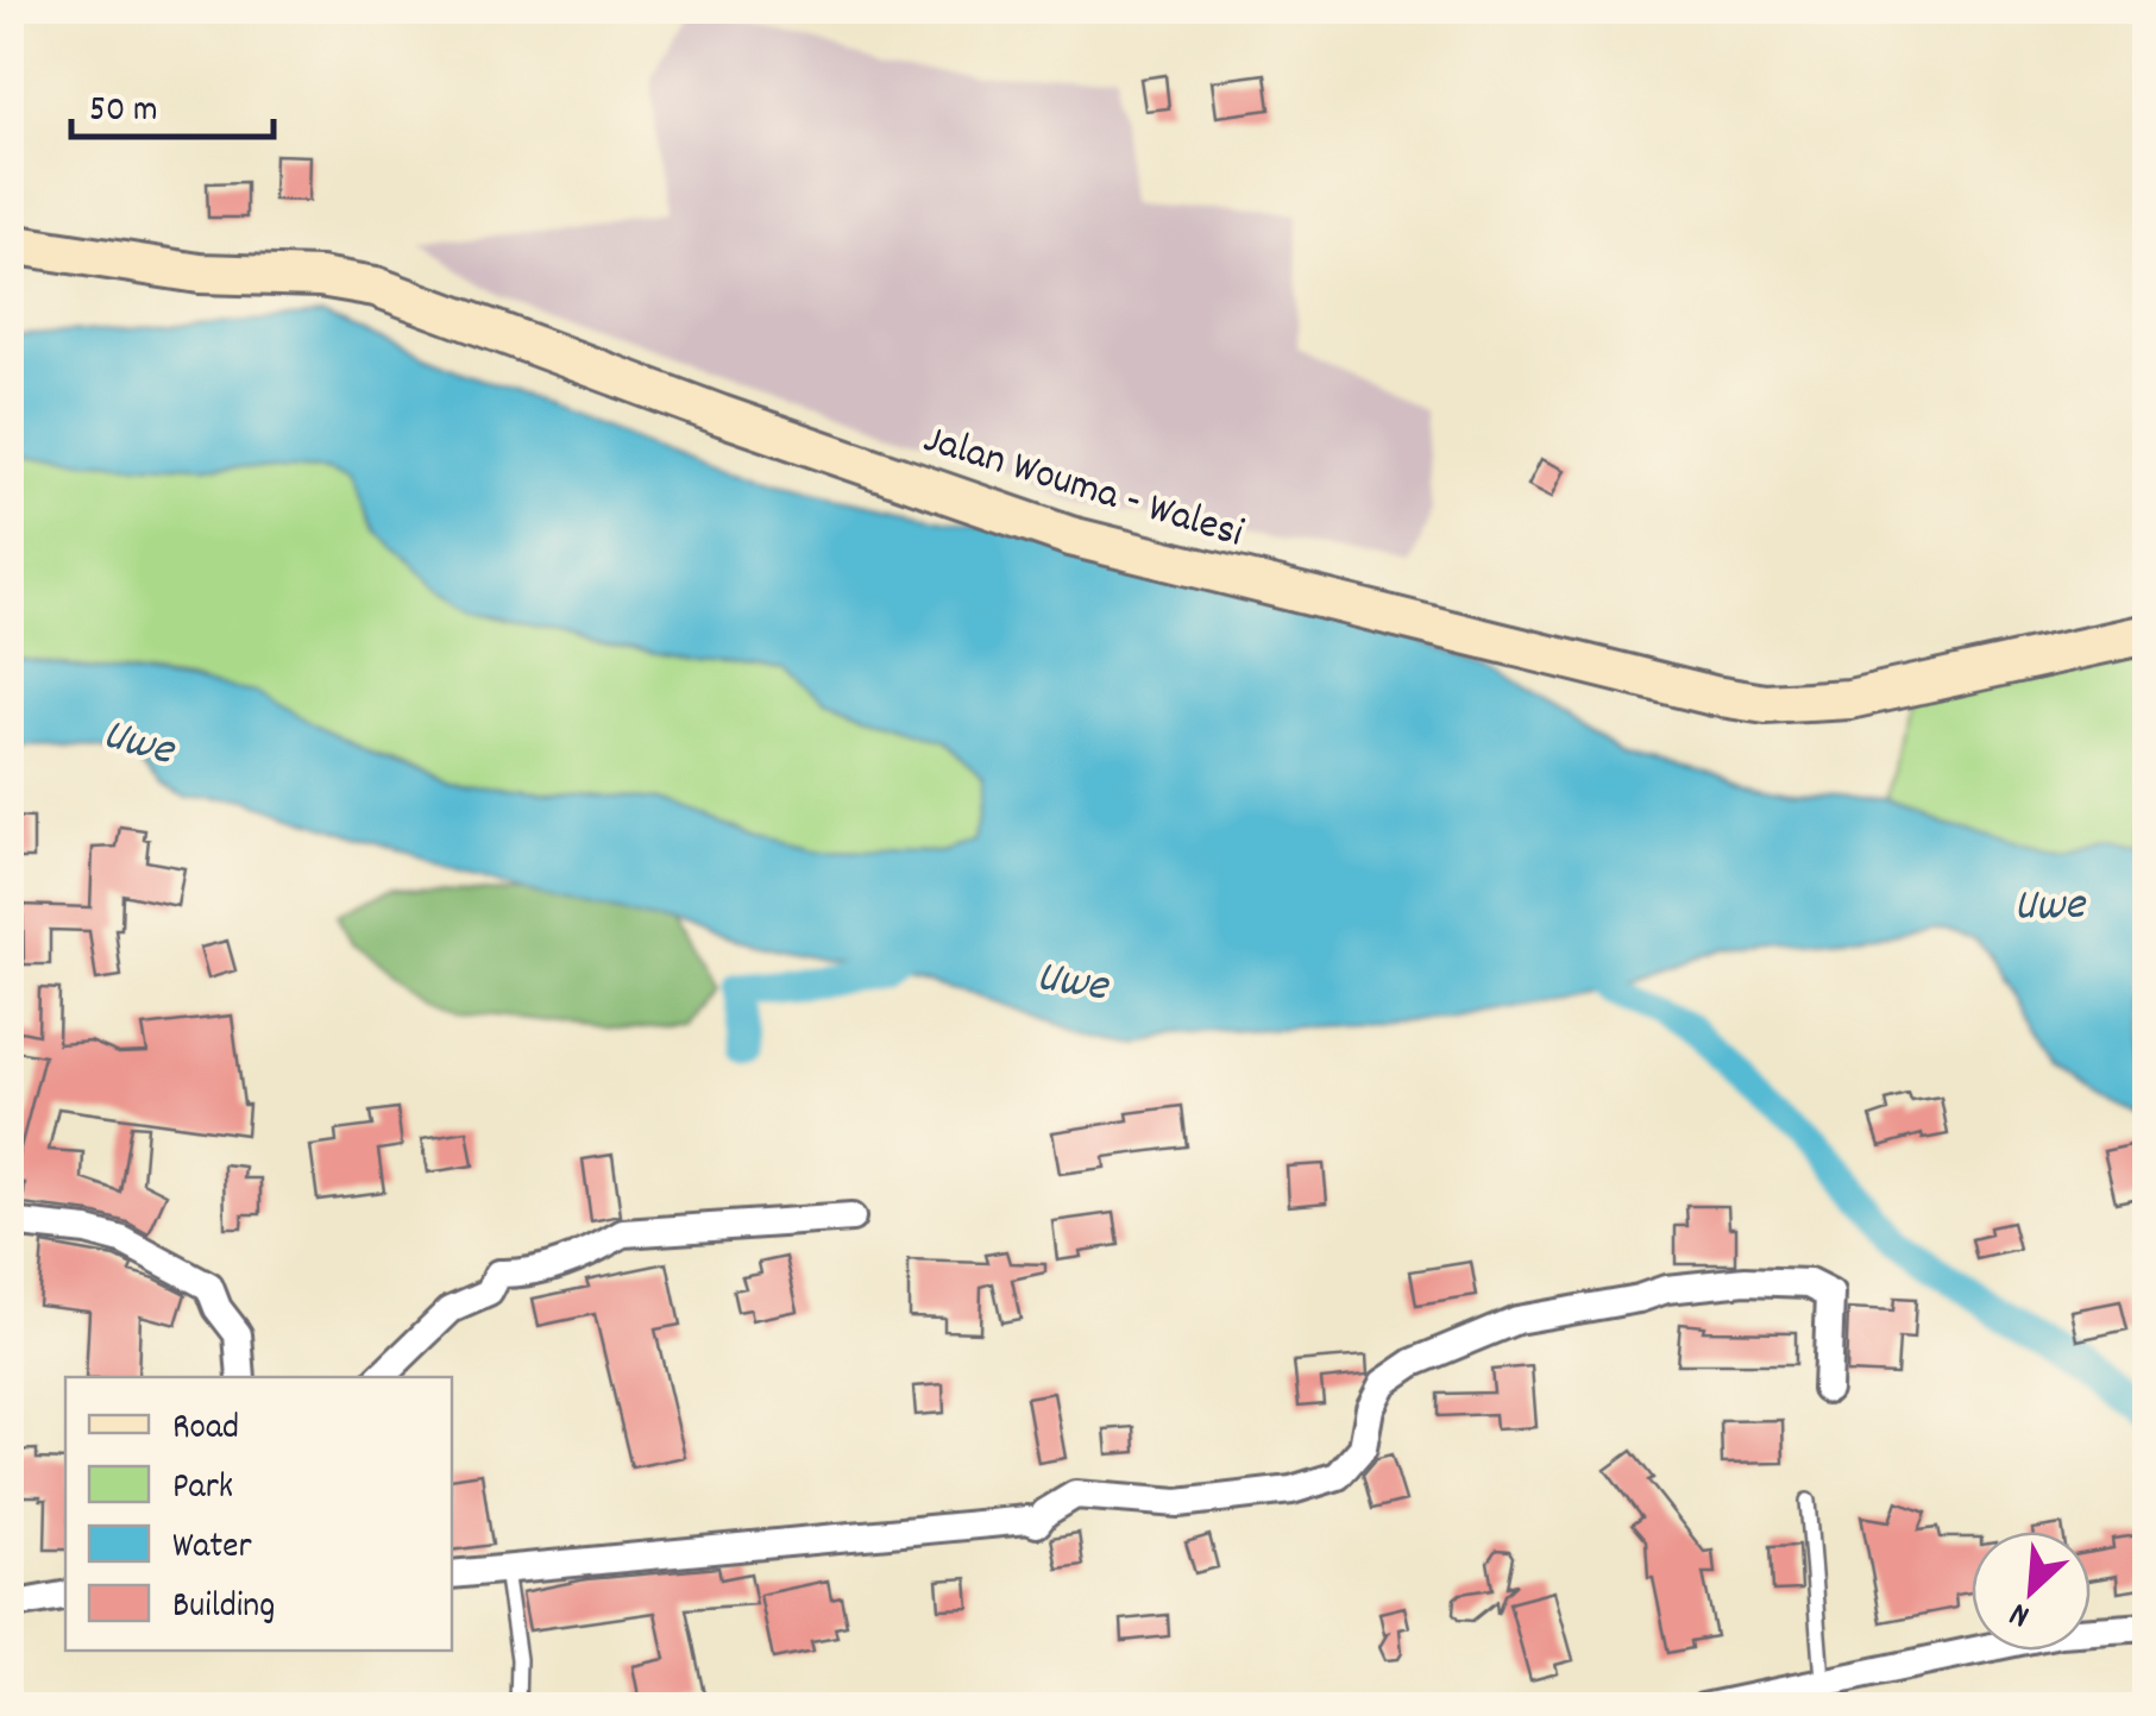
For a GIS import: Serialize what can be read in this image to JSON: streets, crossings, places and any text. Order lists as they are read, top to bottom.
{
  "streets": {
    "street": ["Jalan Wouma - Walesi"]
  },
  "water": ["Uwe"],
  "legend": [
    "Road",
    "Park",
    "Water",
    "Building"
  ],
  "scale_bar": "50 m",
  "north": "bottom left"
}
